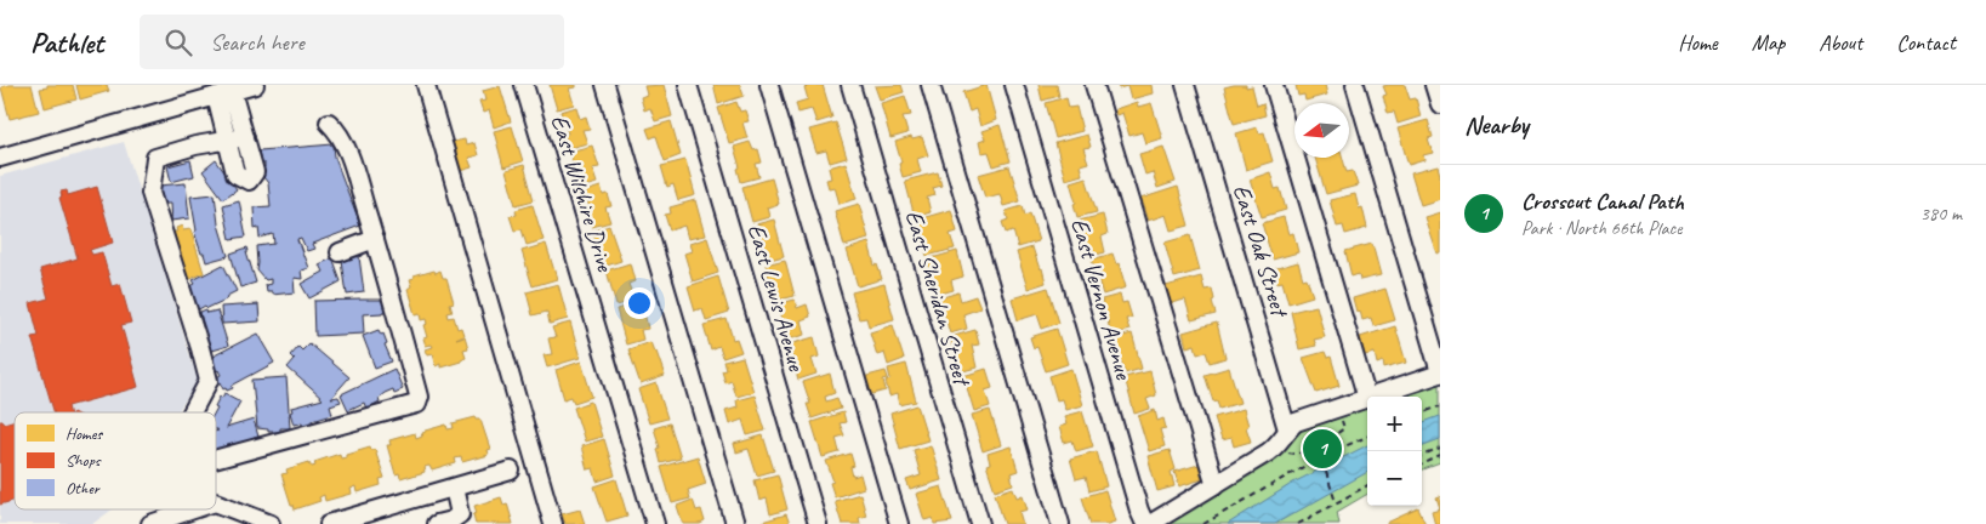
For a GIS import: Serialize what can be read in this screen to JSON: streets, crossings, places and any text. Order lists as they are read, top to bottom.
{
  "streets": {
    "street": [
      "East Wilshire Drive",
      "East Oak Street",
      "East Lewis Avenue",
      "East Sheridan Street",
      "East Vernon Avenue"
    ]
  },
  "legend": ["Homes", "Shops", "Other"],
  "north": "left",
  "page": {
    "header": "Pathlet",
    "search": "Search here",
    "nav": [
      "Home",
      "Map",
      "About",
      "Contact"
    ],
    "heading": "Nearby",
    "list": [
      {
        "mark": "1",
        "name": "Crosscut Canal Path",
        "note": "Park · North 66th Place",
        "value": "380 m"
      }
    ],
    "map_buttons": ["+", "−"],
    "pins": "1"
  }
}
